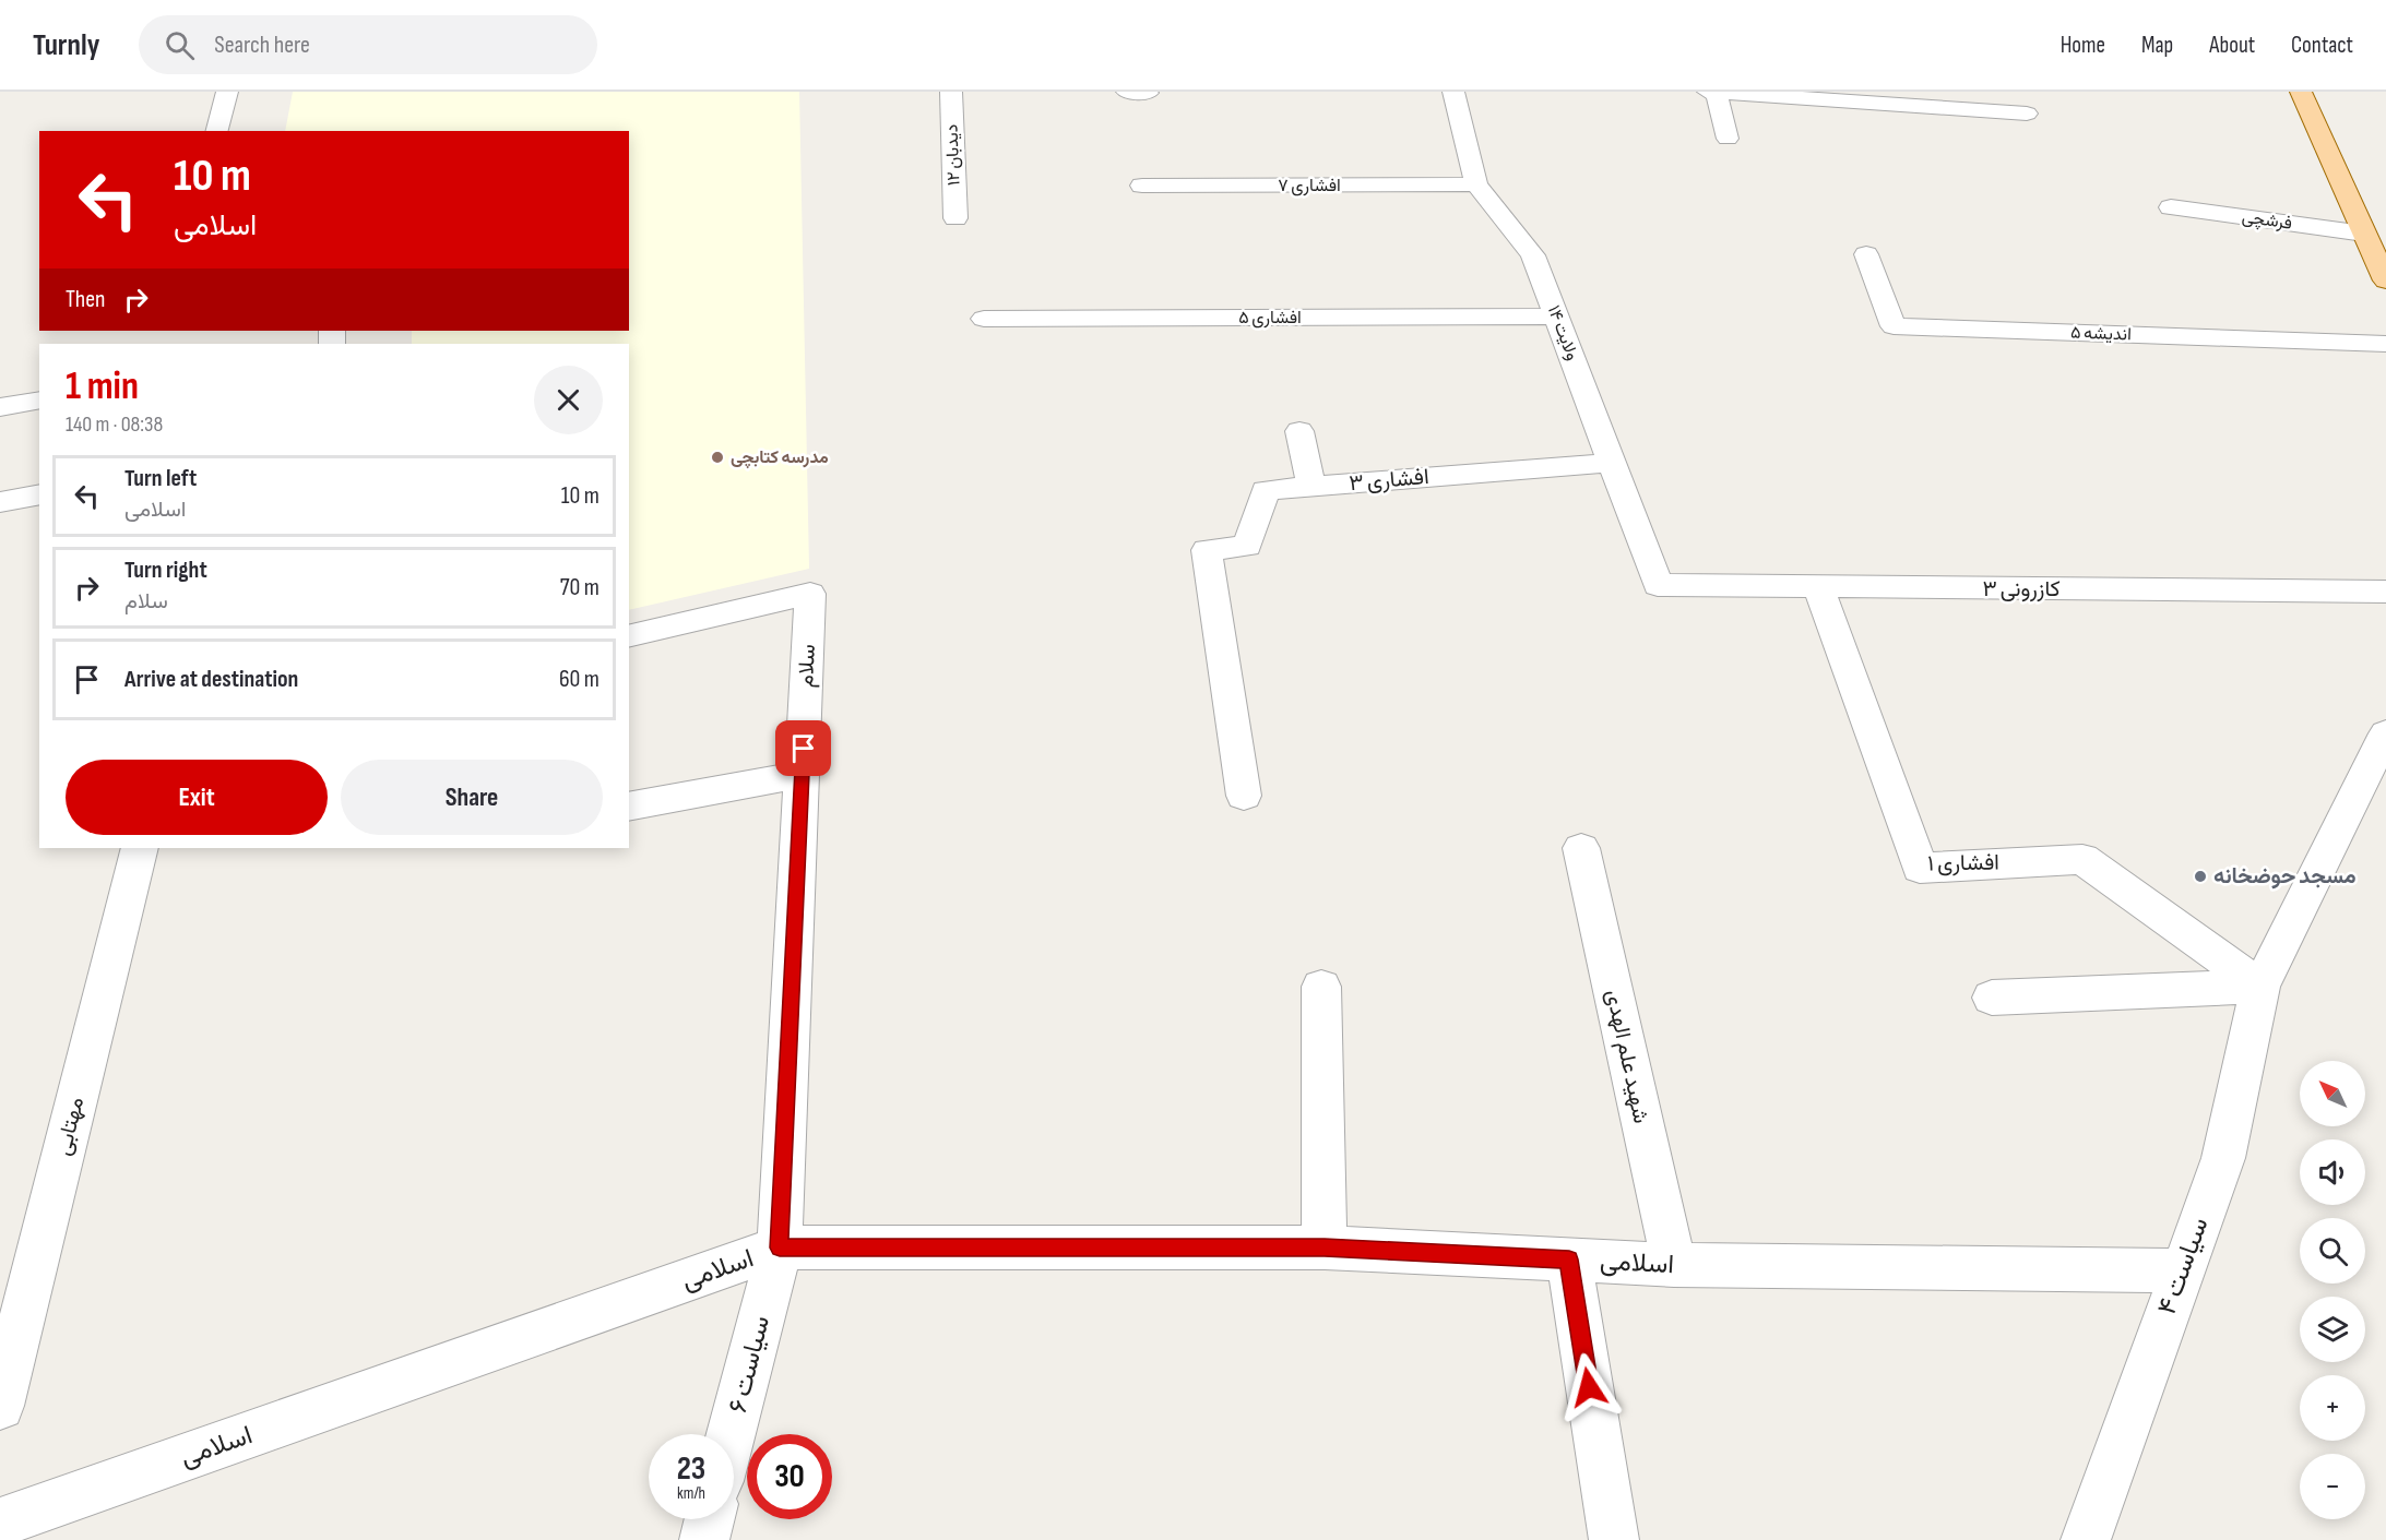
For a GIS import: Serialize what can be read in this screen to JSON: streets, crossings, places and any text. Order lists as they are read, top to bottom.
{
  "streets": {
    "street": [
      "دیدبان ۱۲",
      "افشاری ۷",
      "فرشچی",
      "افشاری ۵",
      "ولایت ۱۴",
      "اندیشه ۵",
      "افشاری ۳",
      "کازرونی ۳",
      "سلام",
      "افشاری ۱",
      "شهید علم الهدی",
      "مهتابی",
      "اسلامی",
      "سیاست ۴",
      "سیاست ۶"
    ]
  },
  "crossings": [
    ["افشاری ۷", "ولایت ۱۴"],
    ["افشاری ۵", "ولایت ۱۴"],
    ["ولایت ۱۴", "افشاری ۳"],
    ["ولایت ۱۴", "کازرونی ۳"],
    ["کازرونی ۳", "افشاری ۱"],
    ["سلام", "اسلامی"],
    ["سلام", "سیاست ۶"],
    ["افشاری ۱", "سیاست ۴"],
    ["شهید علم الهدی", "اسلامی"],
    ["اسلامی", "سیاست ۴"],
    ["اسلامی", "سیاست ۶"]
  ],
  "places": ["مدرسه کتابچی", "مسجد حوضخانه"],
  "north": "top left",
  "page": {
    "header": "Turnly",
    "search": "Search here",
    "nav": [
      "Home",
      "Map",
      "About",
      "Contact"
    ],
    "turn": ["10 m", "اسلامی"],
    "then": "Then",
    "heading": ["1 min", "140 m · 08:38"],
    "list": [
      {
        "name": "Turn left",
        "note": "اسلامی",
        "value": "10 m"
      },
      {
        "name": "Turn right",
        "note": "سلام",
        "value": "70 m"
      },
      {
        "name": "Arrive at destination",
        "value": "60 m"
      }
    ],
    "buttons": ["Exit", "Share"],
    "map_buttons": ["+", "−"],
    "speed": "23 km/h",
    "limit": "30"
  }
}
